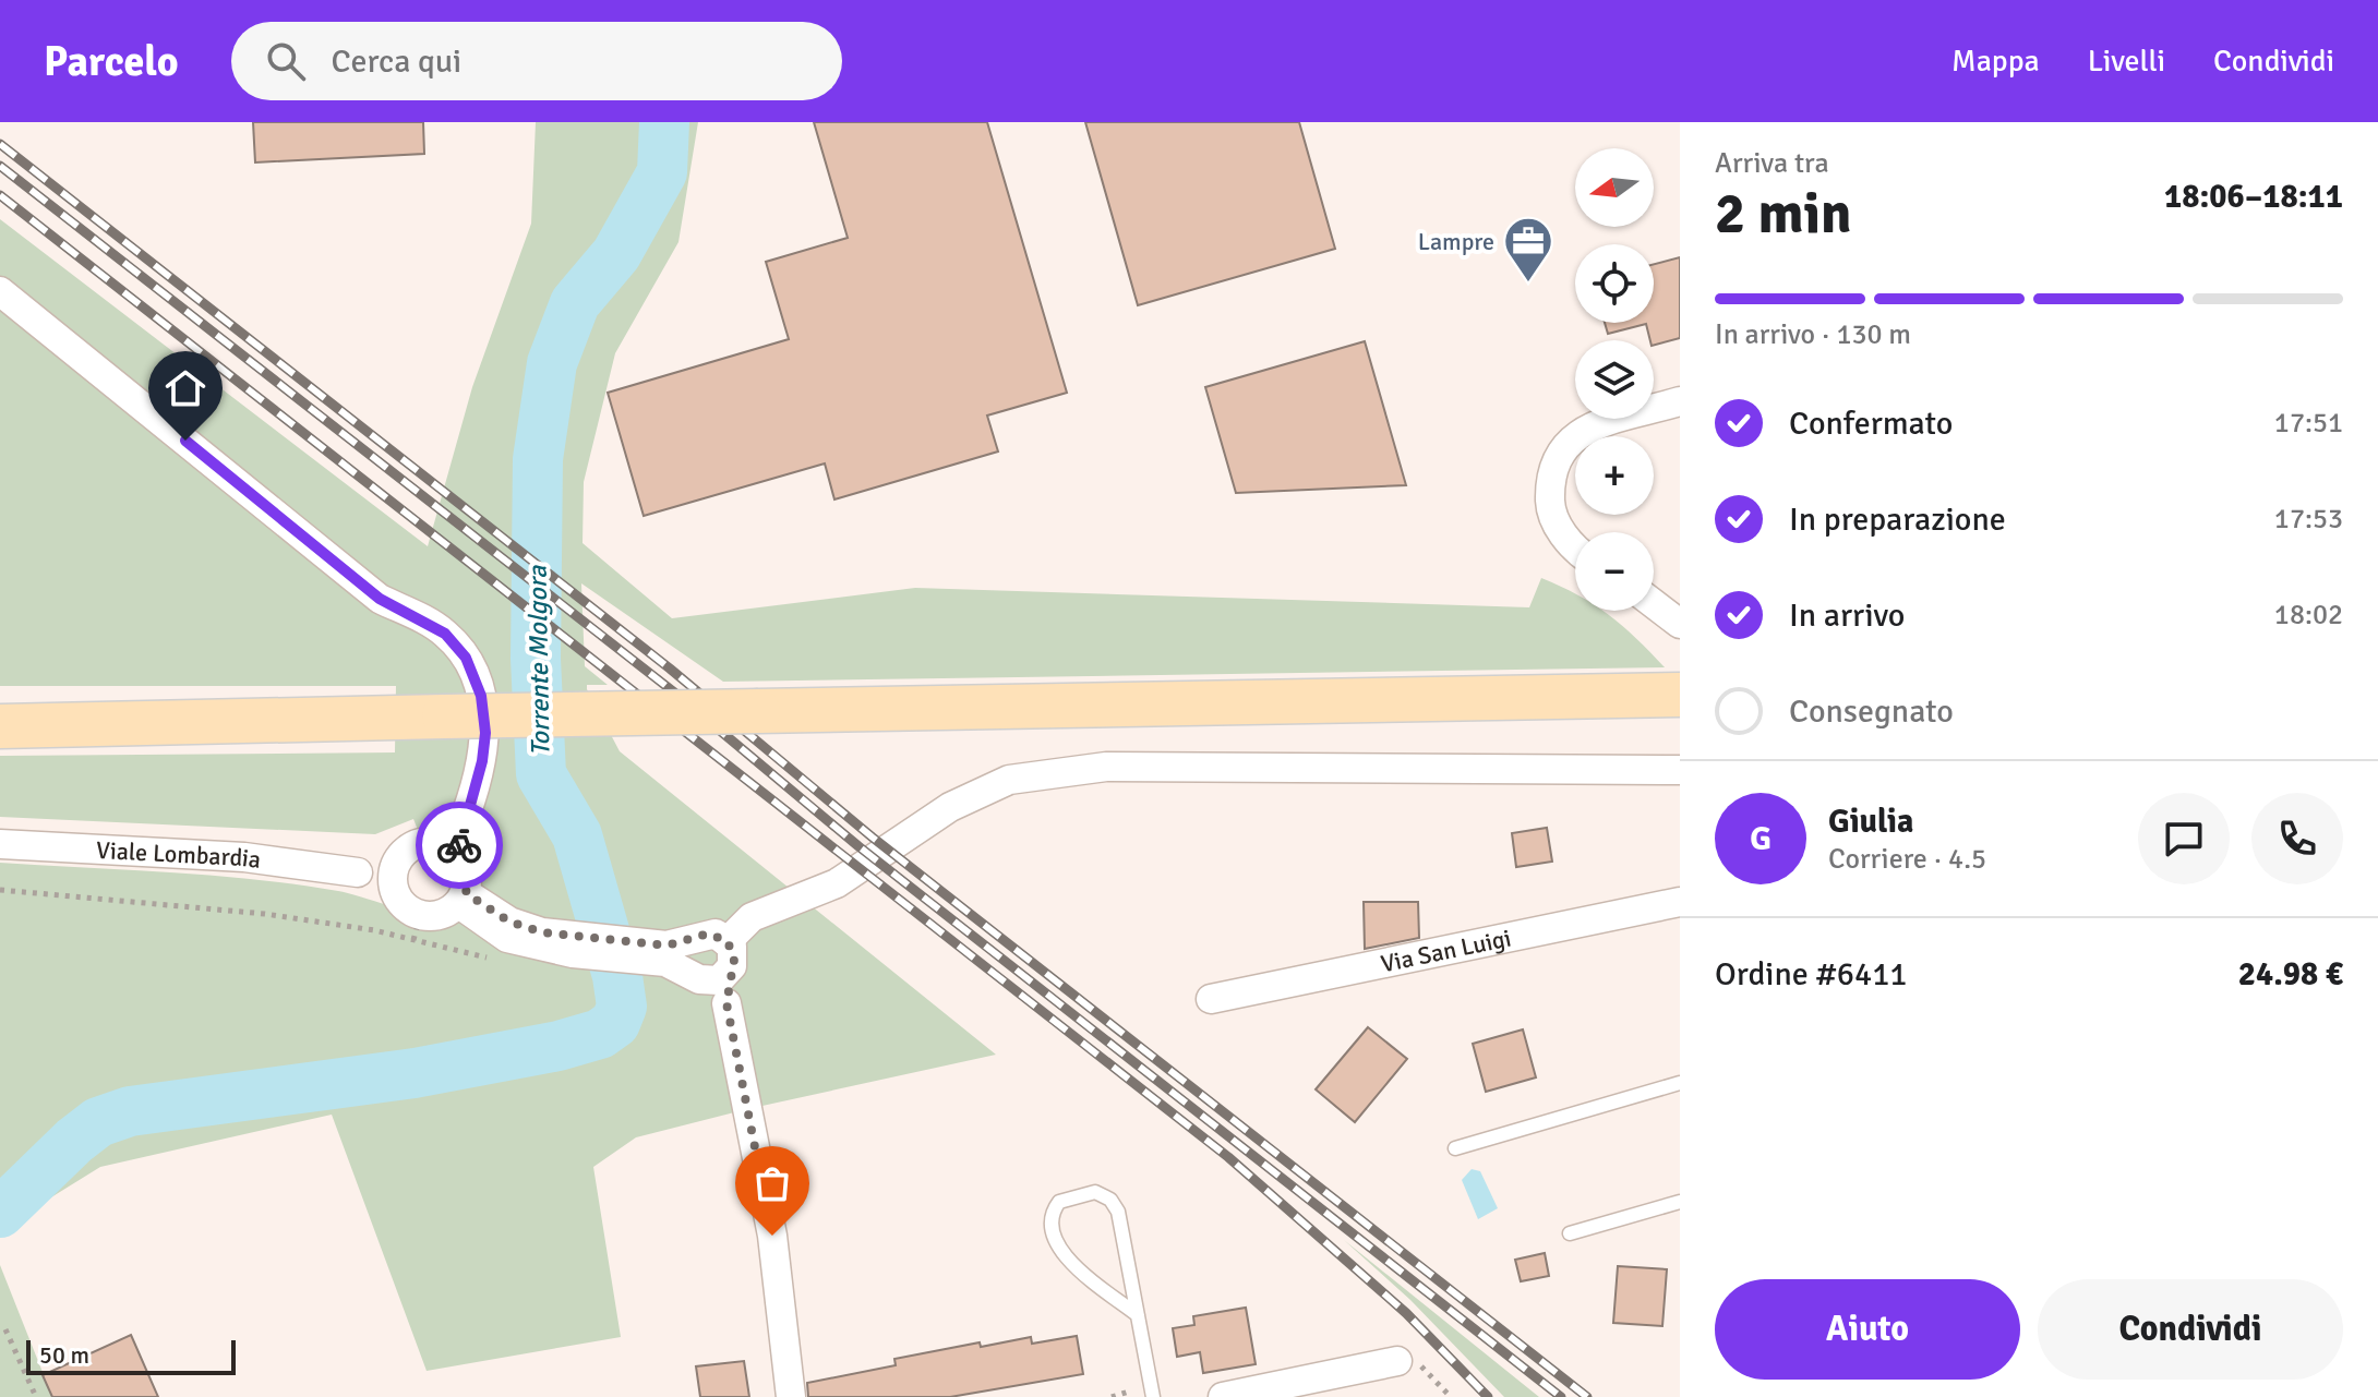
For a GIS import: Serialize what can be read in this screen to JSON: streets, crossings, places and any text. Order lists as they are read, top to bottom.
{
  "streets": {
    "street": ["Viale Lombardia", "Via San Luigi"]
  },
  "water": ["Torrente Molgora"],
  "places": {
    "office": ["Lampre"]
  },
  "scale_bar": "50 m",
  "north": "left",
  "page": {
    "header": "Parcelo",
    "search": "Cerca qui",
    "nav": ["Mappa", "Livelli", "Condividi"],
    "heading": ["2 min", "Arriva tra", "18:06–18:11"],
    "panel": [
      "Giulia",
      "Corriere · 4.5",
      "Ordine #6411",
      "24.98 €"
    ],
    "map_buttons": ["+", "−"],
    "bar": "In arrivo · 130 m",
    "list": [
      ["Confermato", "17:51"],
      ["In preparazione", "17:53"],
      ["In arrivo", "18:02"],
      "Consegnato"
    ],
    "round": "G",
    "buttons": ["Aiuto", "Condividi"],
    "scale": "50 m"
  }
}
